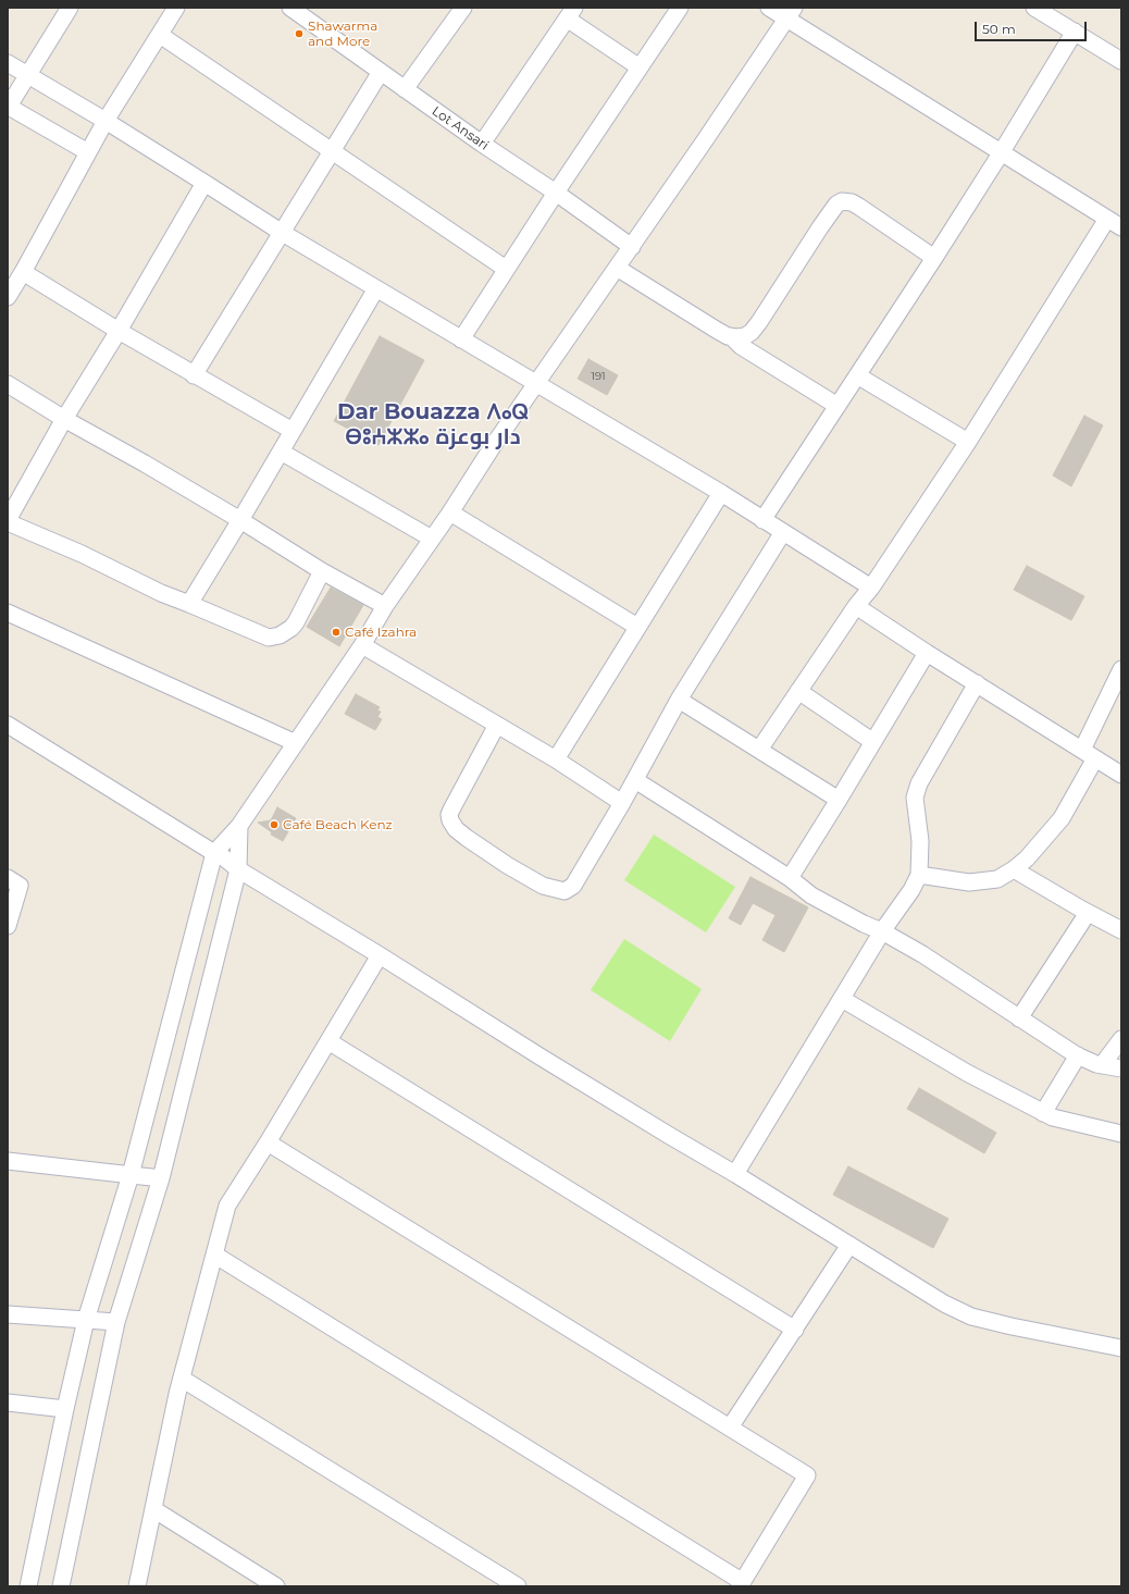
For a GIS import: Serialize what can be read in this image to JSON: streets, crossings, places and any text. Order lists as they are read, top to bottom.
{
  "streets": {
    "street": ["Lot Ansari"]
  },
  "districts": ["Dar Bouazza ⴷⴰⵕ ⴱⵓⵄⵣⵣⴰ دار بوعزة"],
  "places": ["Shawarma and More", "Café Izahra", "Café Beach Kenz"],
  "house_numbers": ["191"],
  "scale_bar": "50 m"
}
